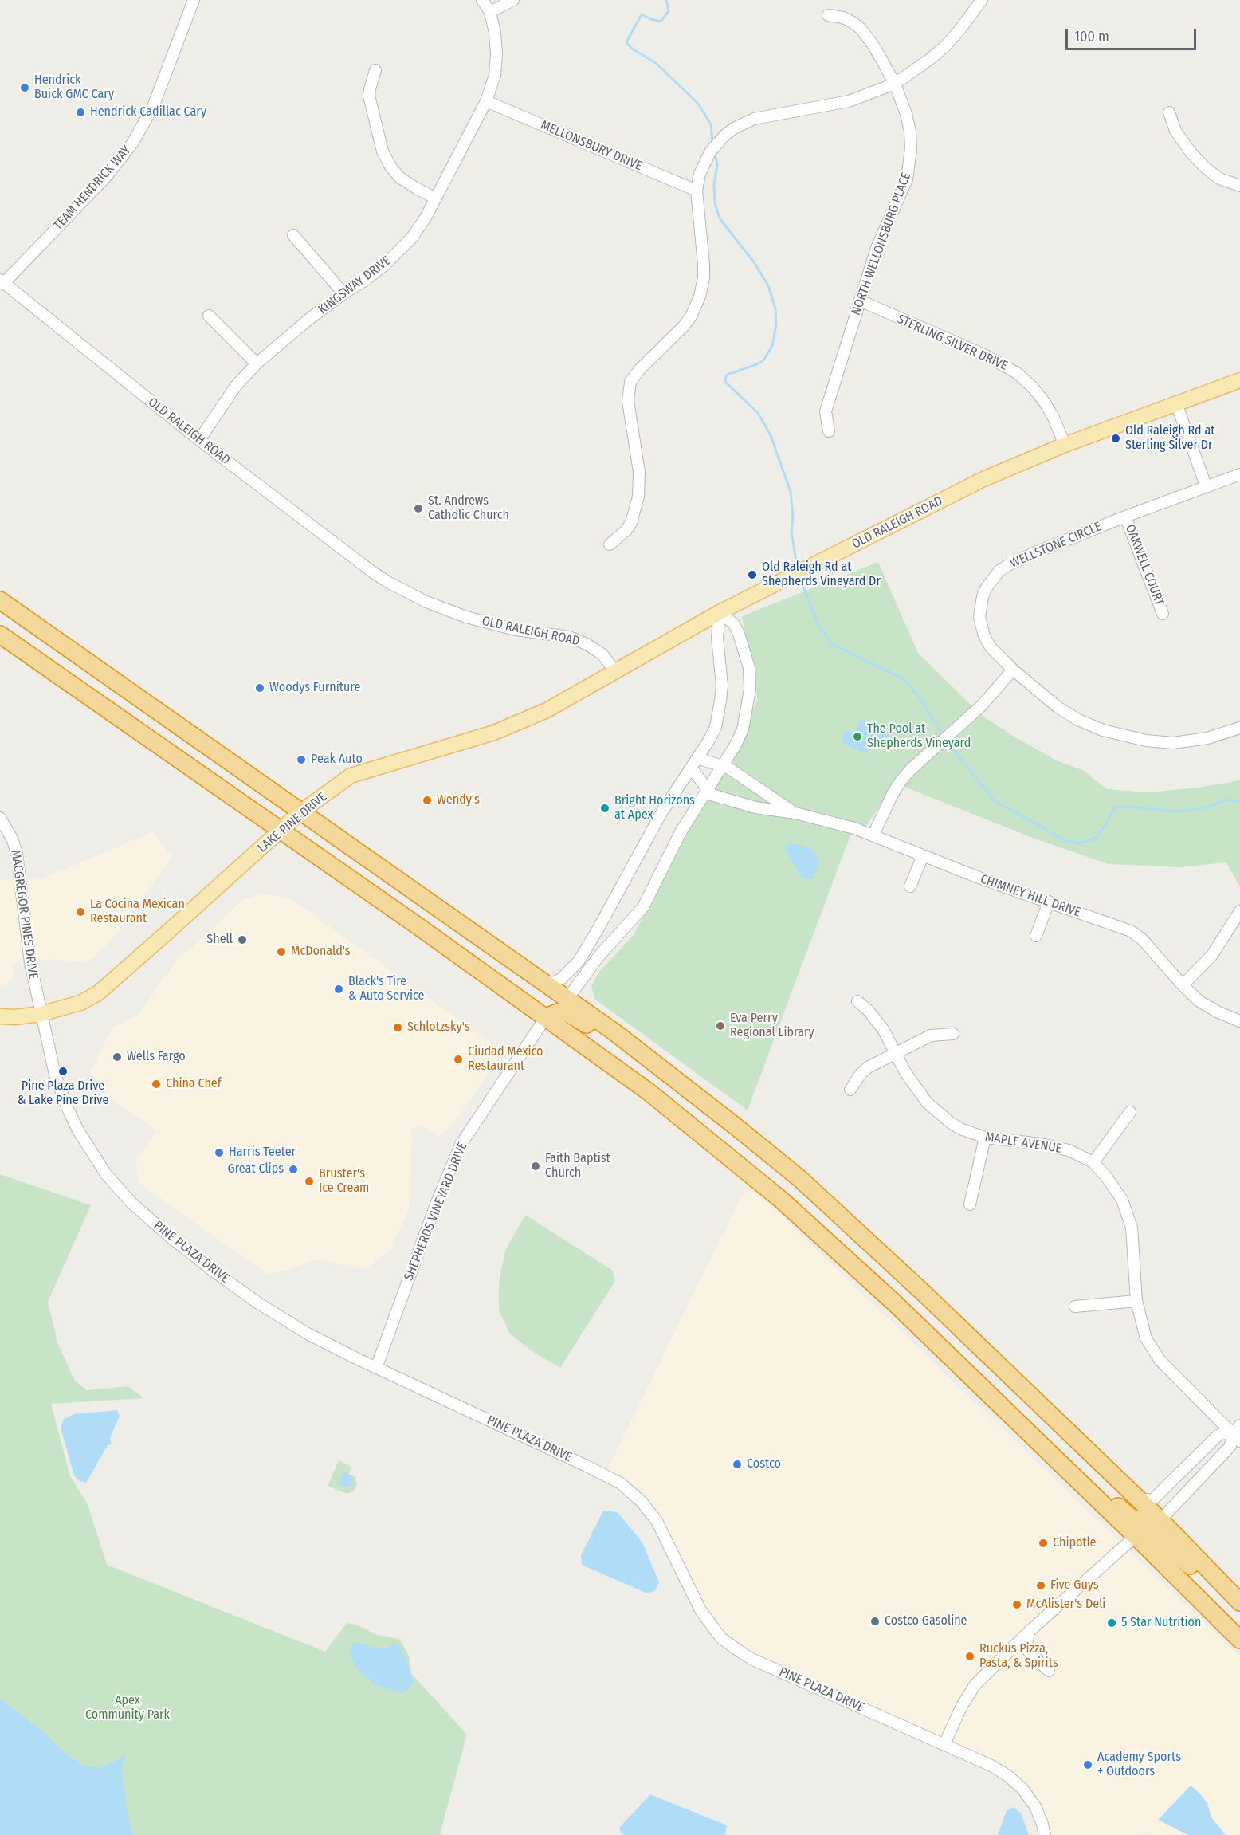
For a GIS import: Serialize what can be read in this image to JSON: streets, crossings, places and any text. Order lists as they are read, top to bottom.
{
  "streets": {
    "main road": ["OLD RALEIGH ROAD", "LAKE PINE DRIVE"],
    "street": [
      "MELLONSBURY DRIVE",
      "TEAM HENDRICK WAY",
      "NORTH WELLONSBURG PLACE",
      "KINGSWAY DRIVE",
      "STERLING SILVER DRIVE",
      "WELLSTONE CIRCLE",
      "OAKWELL COURT",
      "CHIMNEY HILL DRIVE",
      "MACGREGOR PINES DRIVE",
      "MAPLE AVENUE",
      "SHEPHERDS VINEYARD DRIVE",
      "PINE PLAZA DRIVE"
    ]
  },
  "crossings": [
    ["MELLONSBURY DRIVE", "KINGSWAY DRIVE"],
    ["TEAM HENDRICK WAY", "OLD RALEIGH ROAD"],
    ["NORTH WELLONSBURG PLACE", "STERLING SILVER DRIVE"],
    ["KINGSWAY DRIVE", "OLD RALEIGH ROAD"],
    ["STERLING SILVER DRIVE", "OLD RALEIGH ROAD"],
    ["OLD RALEIGH ROAD", "LAKE PINE DRIVE"],
    ["WELLSTONE CIRCLE", "OAKWELL COURT"],
    ["LAKE PINE DRIVE", "MACGREGOR PINES DRIVE"],
    ["LAKE PINE DRIVE", "PINE PLAZA DRIVE"],
    ["MACGREGOR PINES DRIVE", "PINE PLAZA DRIVE"],
    ["SHEPHERDS VINEYARD DRIVE", "PINE PLAZA DRIVE"]
  ],
  "parks": ["Apex Community Park"],
  "places": [
    "Hendrick Buick GMC Cary",
    "Hendrick Cadillac Cary",
    "Old Raleigh Rd at Sterling Silver Dr",
    "St. Andrews Catholic Church",
    "Old Raleigh Rd at Shepherds Vineyard Dr",
    "Woodys Furniture",
    "The Pool at Shepherds Vineyard",
    "Peak Auto",
    "Wendy's",
    "Bright Horizons at Apex",
    "La Cocina Mexican Restaurant",
    "Shell",
    "McDonald's",
    "Black's Tire & Auto Service",
    "Eva Perry Regional Library",
    "Schlotzsky's",
    "Wells Fargo",
    "Ciudad Mexico Restaurant",
    "Pine Plaza Drive & Lake Pine Drive",
    "China Chef",
    "Harris Teeter",
    "Faith Baptist Church",
    "Great Clips",
    "Bruster's Ice Cream",
    "Costco",
    "Chipotle",
    "Five Guys",
    "McAlister's Deli",
    "Costco Gasoline",
    "5 Star Nutrition",
    "Ruckus Pizza, Pasta, & Spirits",
    "Academy Sports + Outdoors"
  ],
  "scale_bar": "100 m"
}
